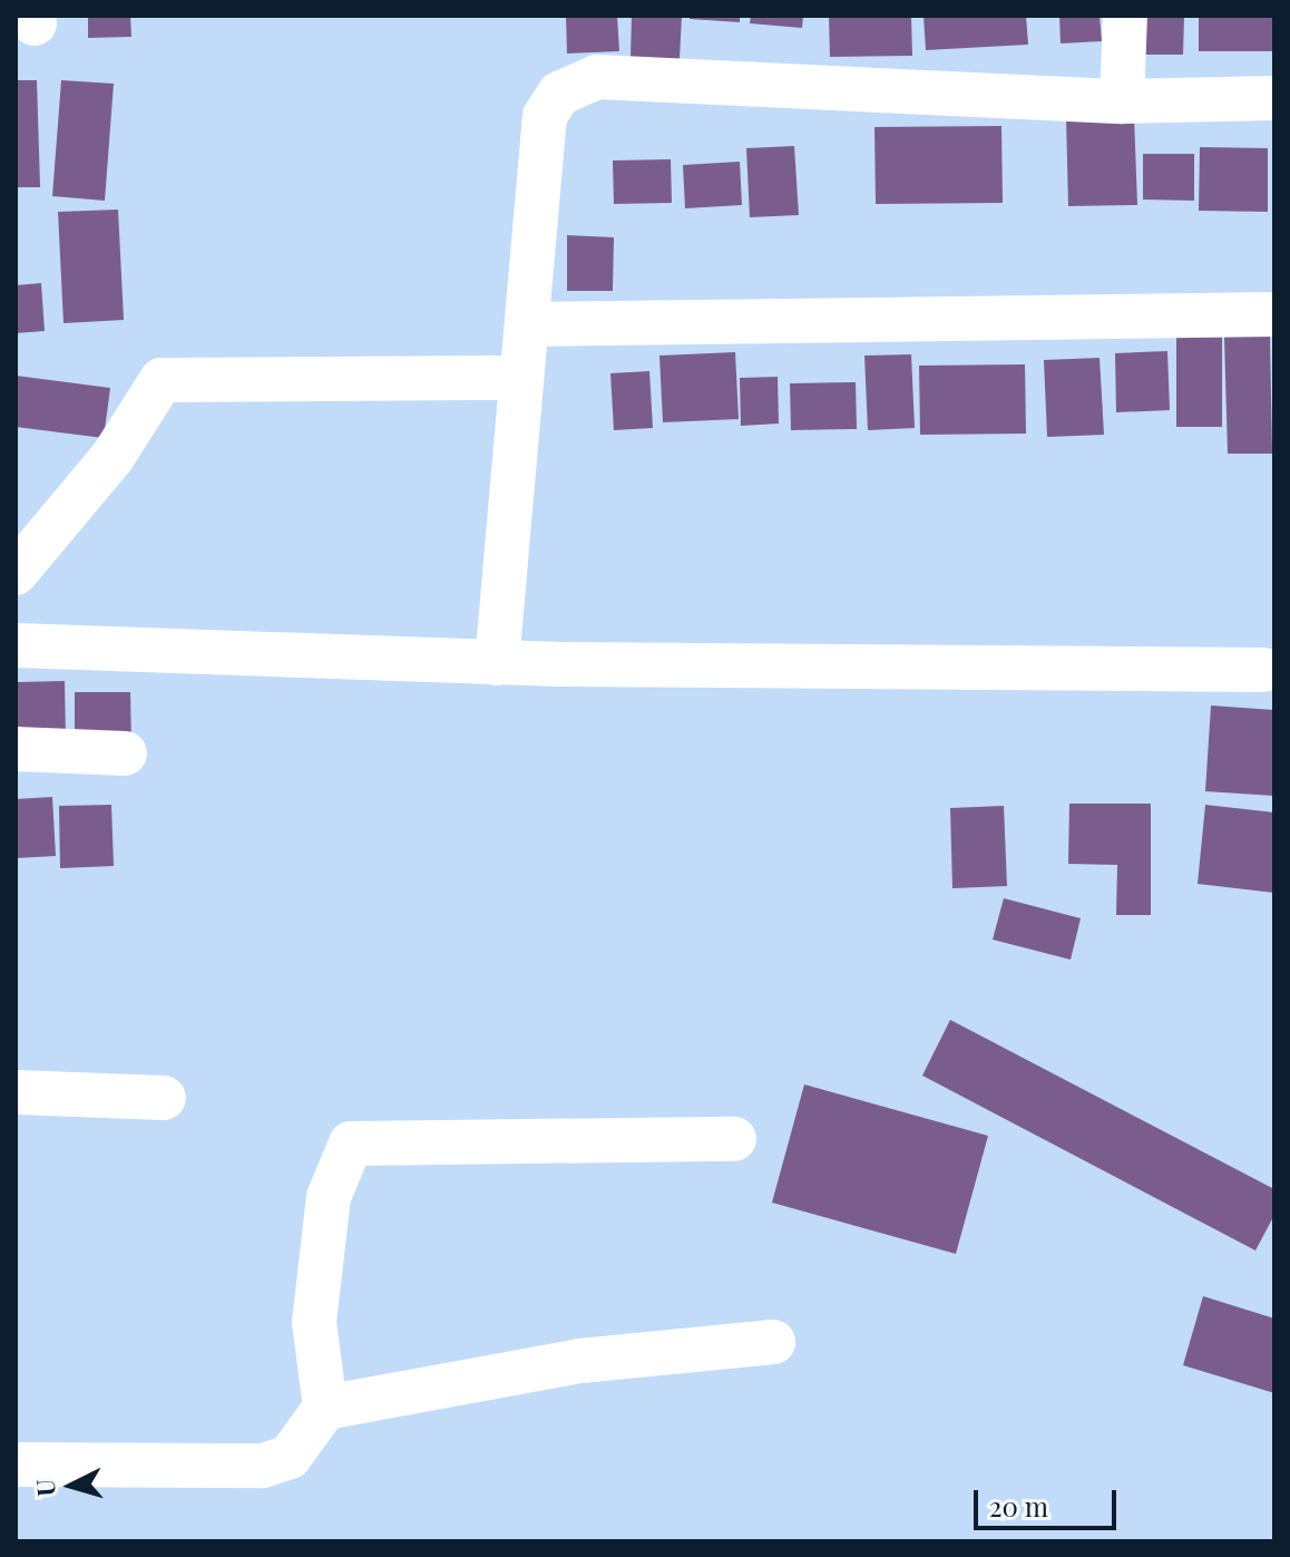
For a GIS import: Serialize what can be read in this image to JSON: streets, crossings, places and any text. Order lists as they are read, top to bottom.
{
  "scale_bar": "20 m",
  "north": "left"
}
